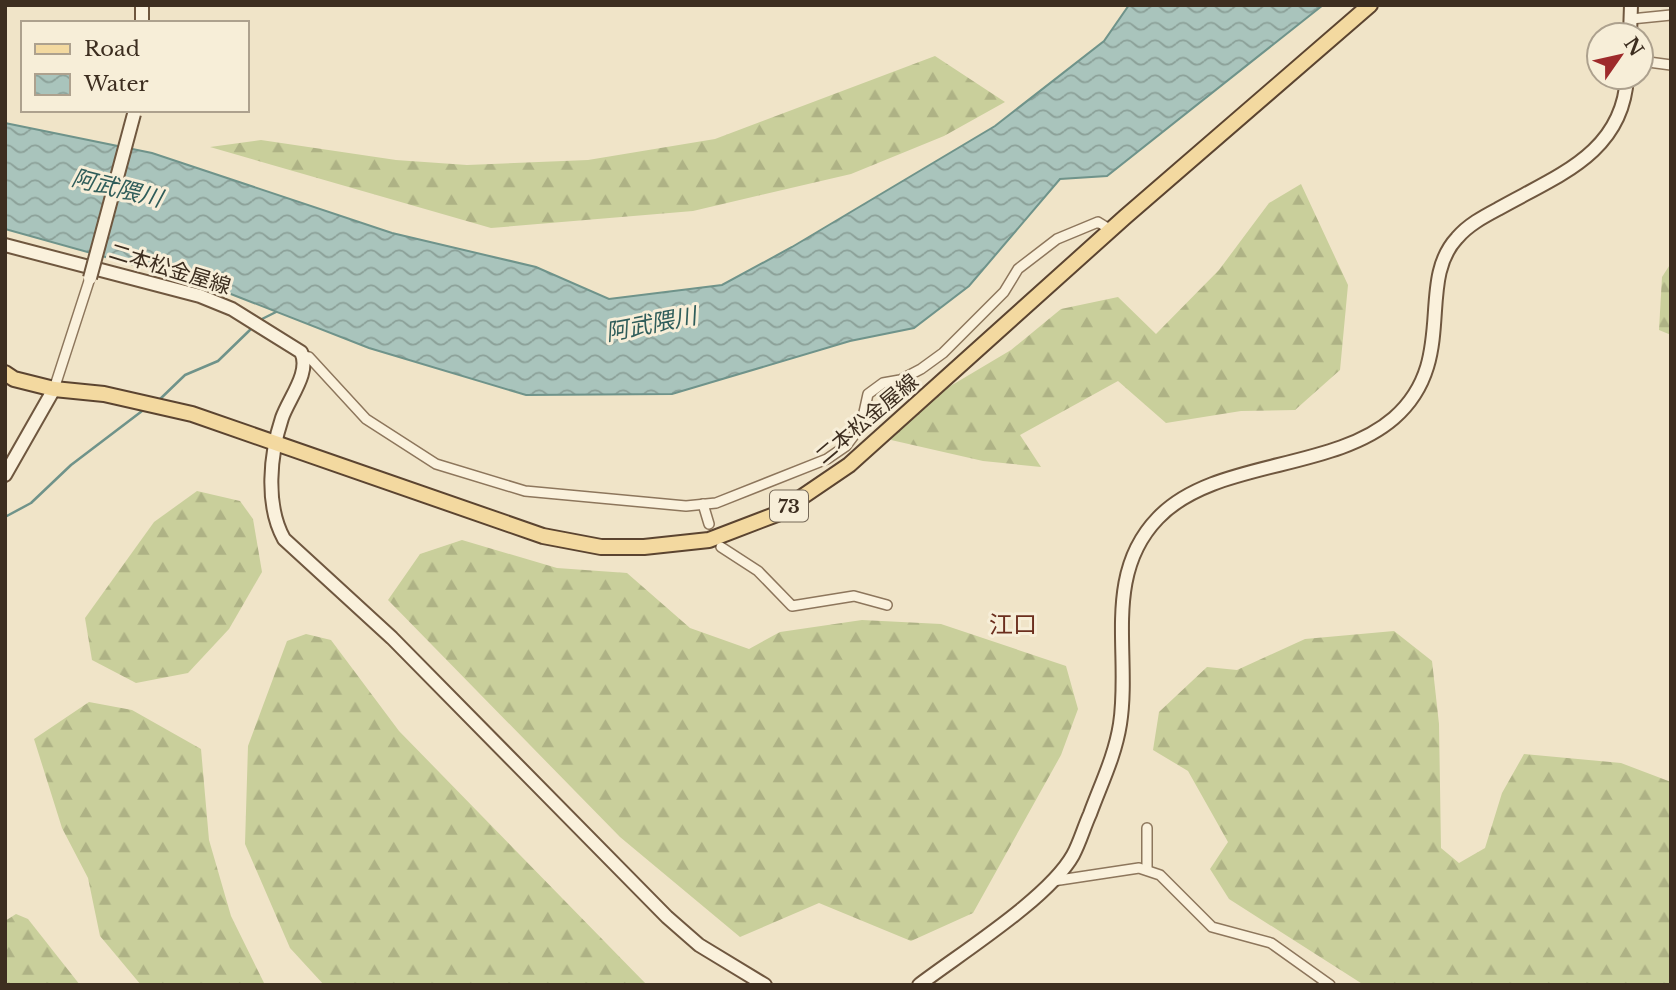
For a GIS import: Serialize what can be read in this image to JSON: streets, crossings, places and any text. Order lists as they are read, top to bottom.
{
  "streets": {
    "main road": ["二本松金屋線", "73"]
  },
  "districts": ["江口"],
  "water": ["阿武隈川"],
  "legend": ["Road", "Water"],
  "north": "top right"
}
